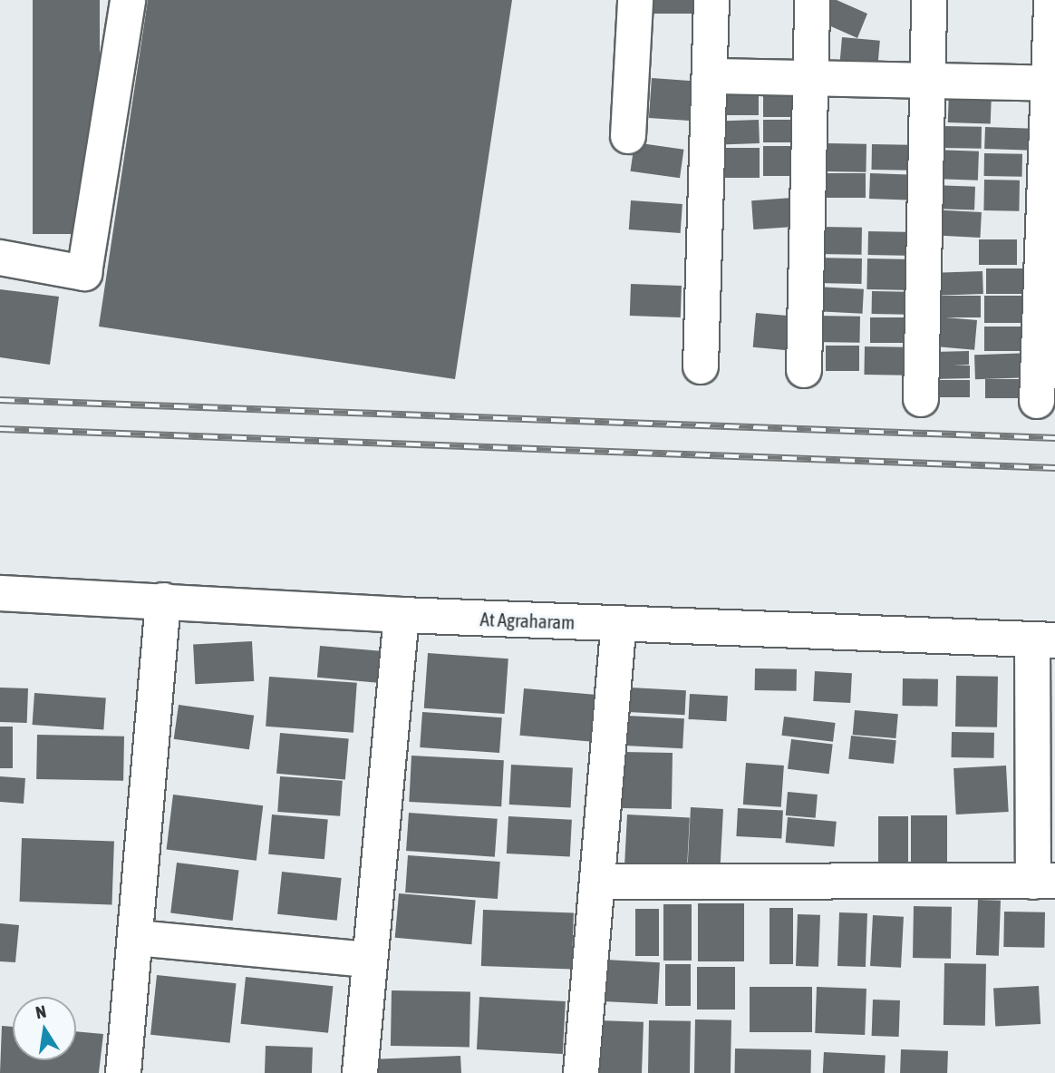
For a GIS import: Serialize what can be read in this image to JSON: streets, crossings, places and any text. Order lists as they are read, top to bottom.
{
  "streets": {
    "street": ["At Agraharam"]
  },
  "north": "top"
}
